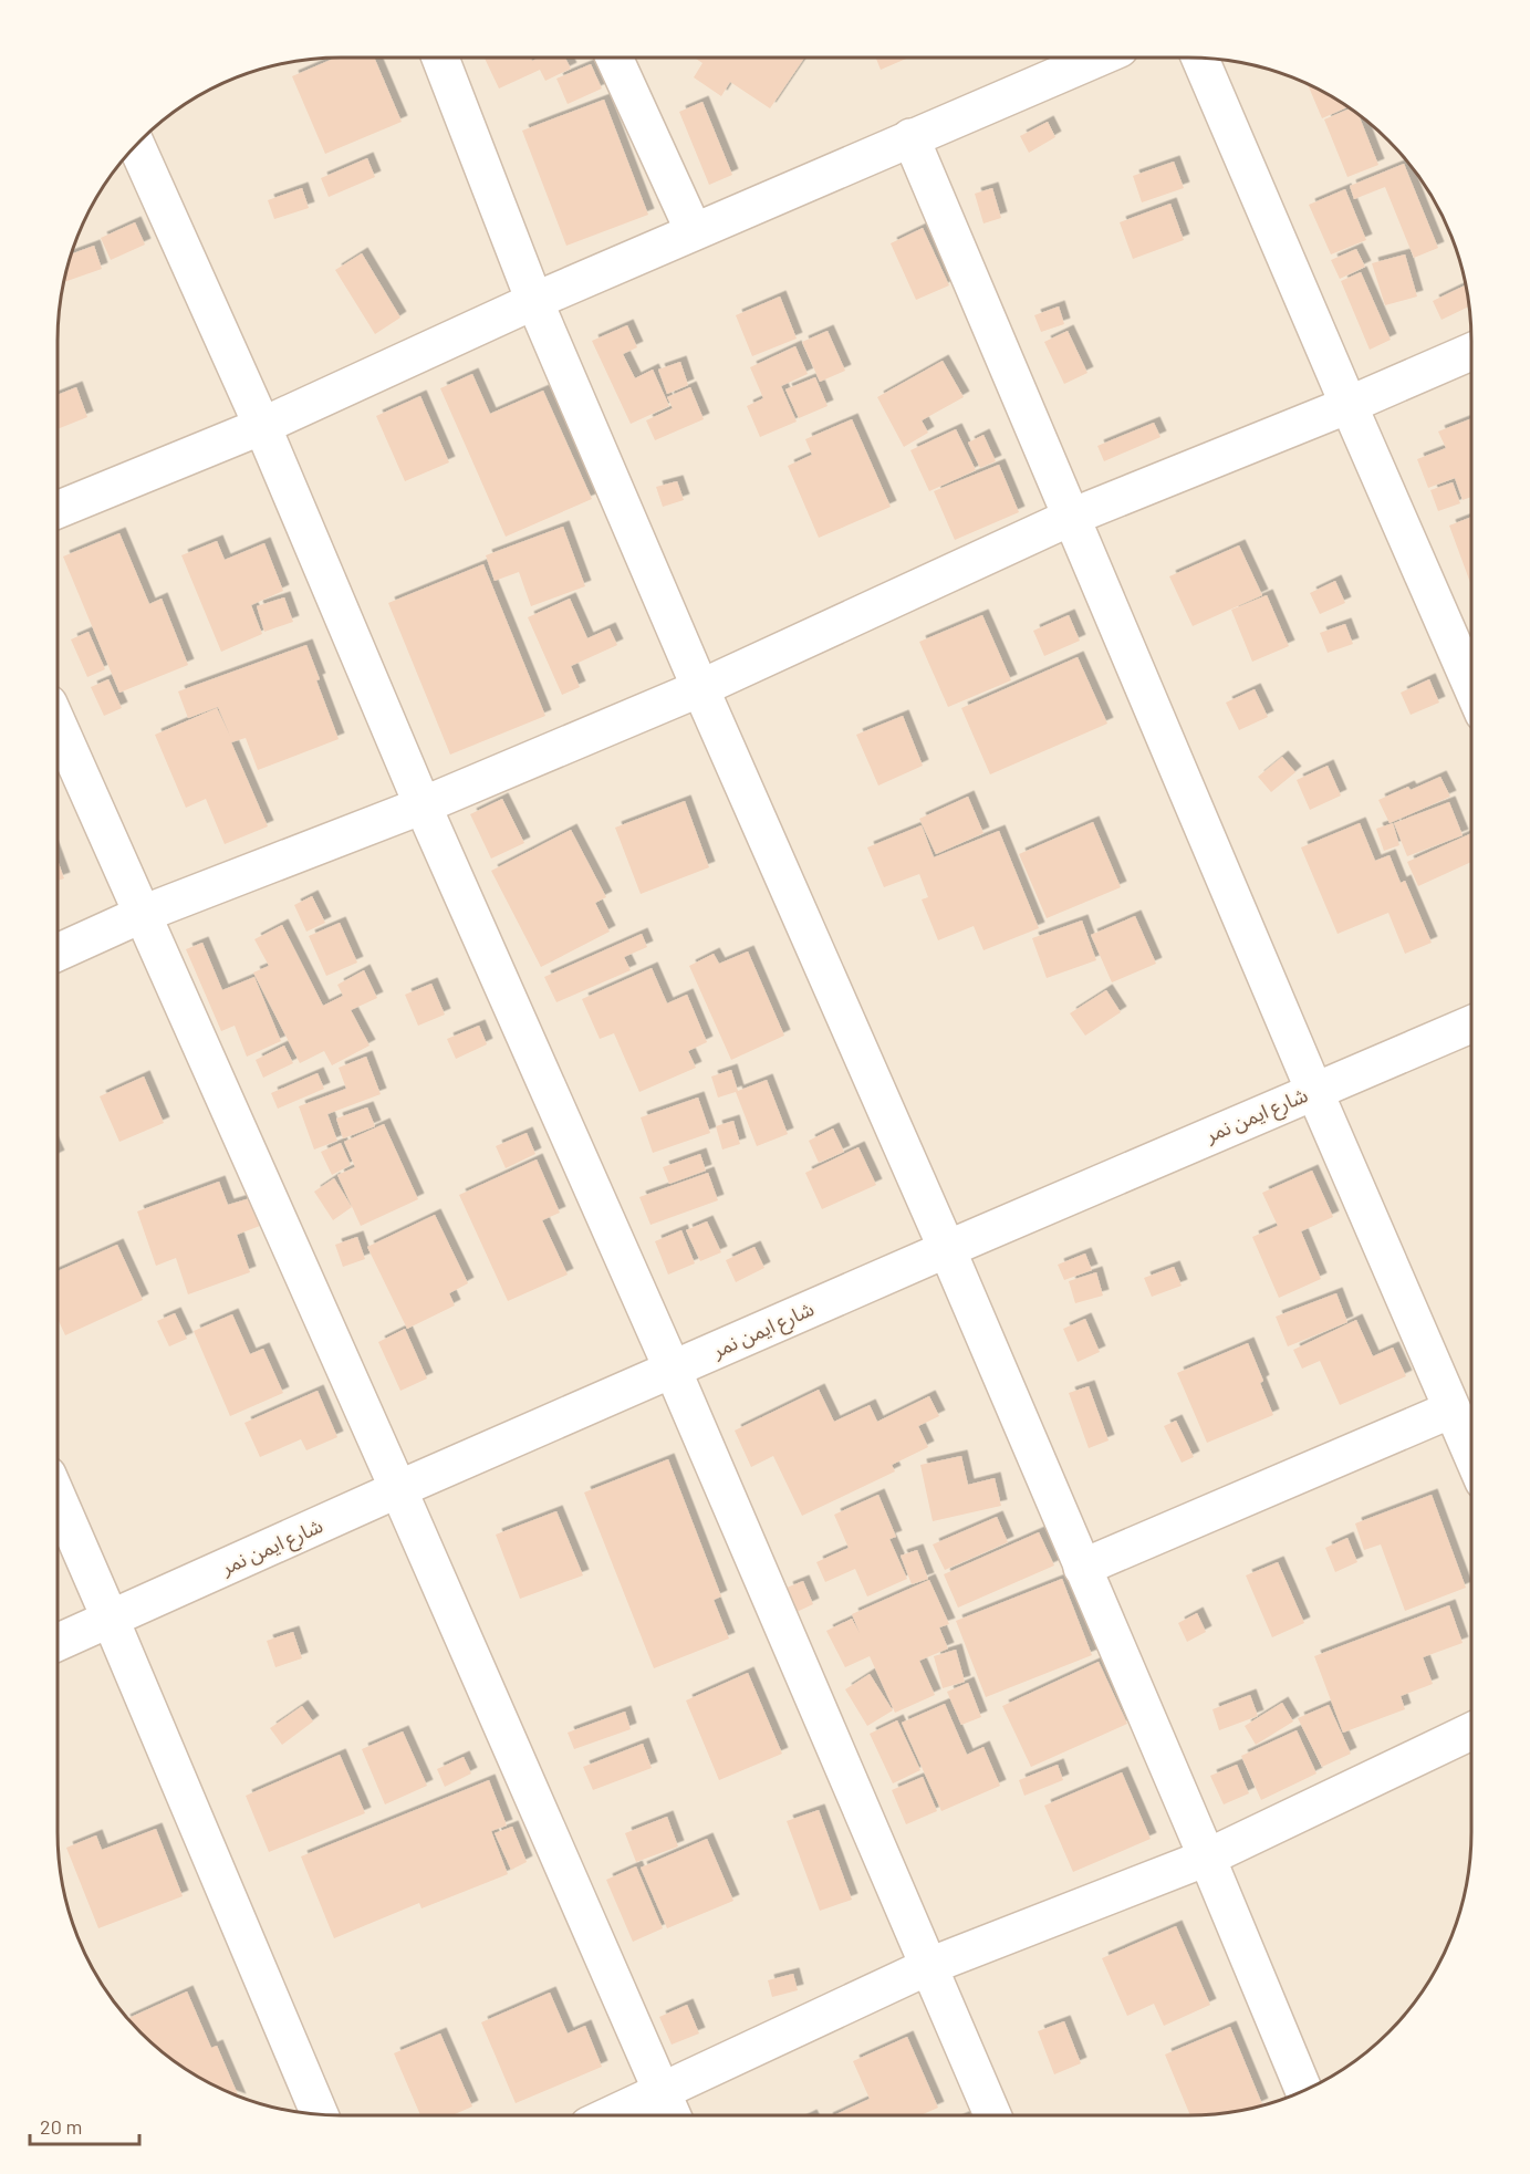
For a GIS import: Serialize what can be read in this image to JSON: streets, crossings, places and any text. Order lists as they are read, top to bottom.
{
  "streets": {
    "street": ["شارع ايمن نمر"]
  },
  "scale_bar": "20 m"
}
